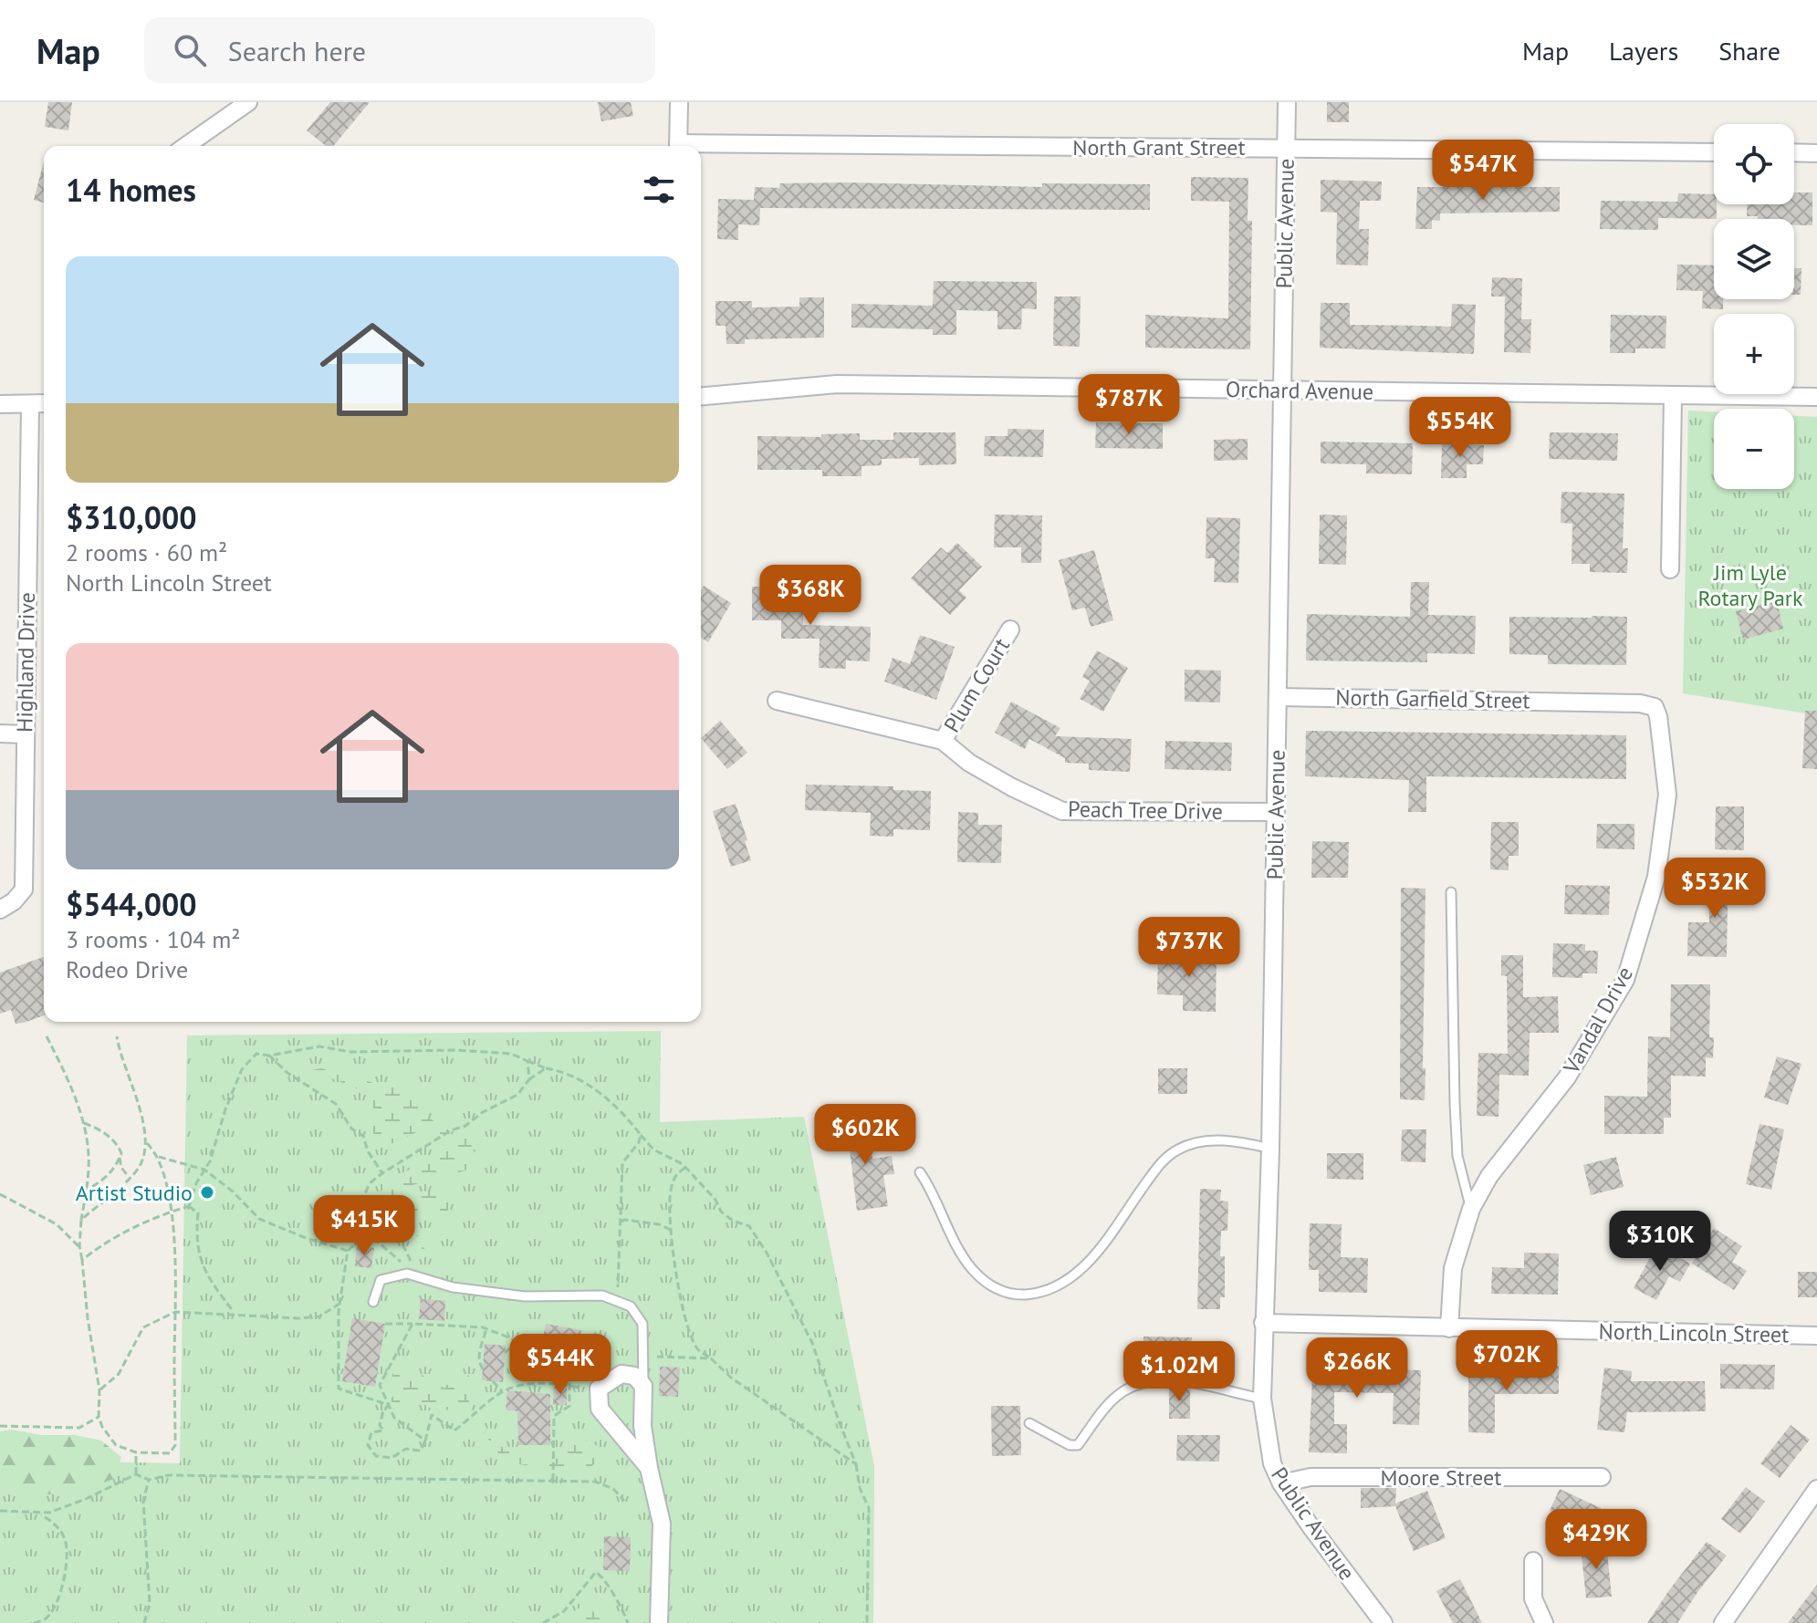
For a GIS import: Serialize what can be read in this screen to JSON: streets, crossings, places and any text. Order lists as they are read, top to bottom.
{
  "streets": {
    "street": [
      "North Grant Street",
      "Public Avenue",
      "Orchard Avenue",
      "Highland Drive",
      "Plum Court",
      "North Garfield Street",
      "Peach Tree Drive",
      "Vandal Drive",
      "North Lincoln Street",
      "Moore Street"
    ]
  },
  "crossings": [
    ["North Grant Street", "Public Avenue"],
    ["Public Avenue", "Orchard Avenue"],
    ["Public Avenue", "North Garfield Street"],
    ["Public Avenue", "Peach Tree Drive"],
    ["Public Avenue", "North Lincoln Street"],
    ["Public Avenue", "Moore Street"],
    ["Plum Court", "Peach Tree Drive"],
    ["North Garfield Street", "Vandal Drive"],
    ["Vandal Drive", "North Lincoln Street"]
  ],
  "parks": ["Jim Lyle Rotary Park"],
  "places": ["Artist Studio"],
  "page": {
    "header": "Map",
    "search": "Search here",
    "nav": ["Map", "Layers", "Share"],
    "map_buttons": ["+", "−"],
    "price": [
      "$547K",
      "$787K",
      "$554K",
      "$368K",
      "$532K",
      "$737K",
      "$602K",
      "$415K",
      "$310K",
      "$702K",
      "$544K",
      "$266K",
      "$1.02M",
      "$429K"
    ],
    "heading": "14 homes",
    "list": [
      {
        "name": "$310,000",
        "note": "2 rooms · 60 m² · North Lincoln Street"
      },
      {
        "name": "$544,000",
        "note": "3 rooms · 104 m² · Rodeo Drive"
      }
    ]
  }
}
